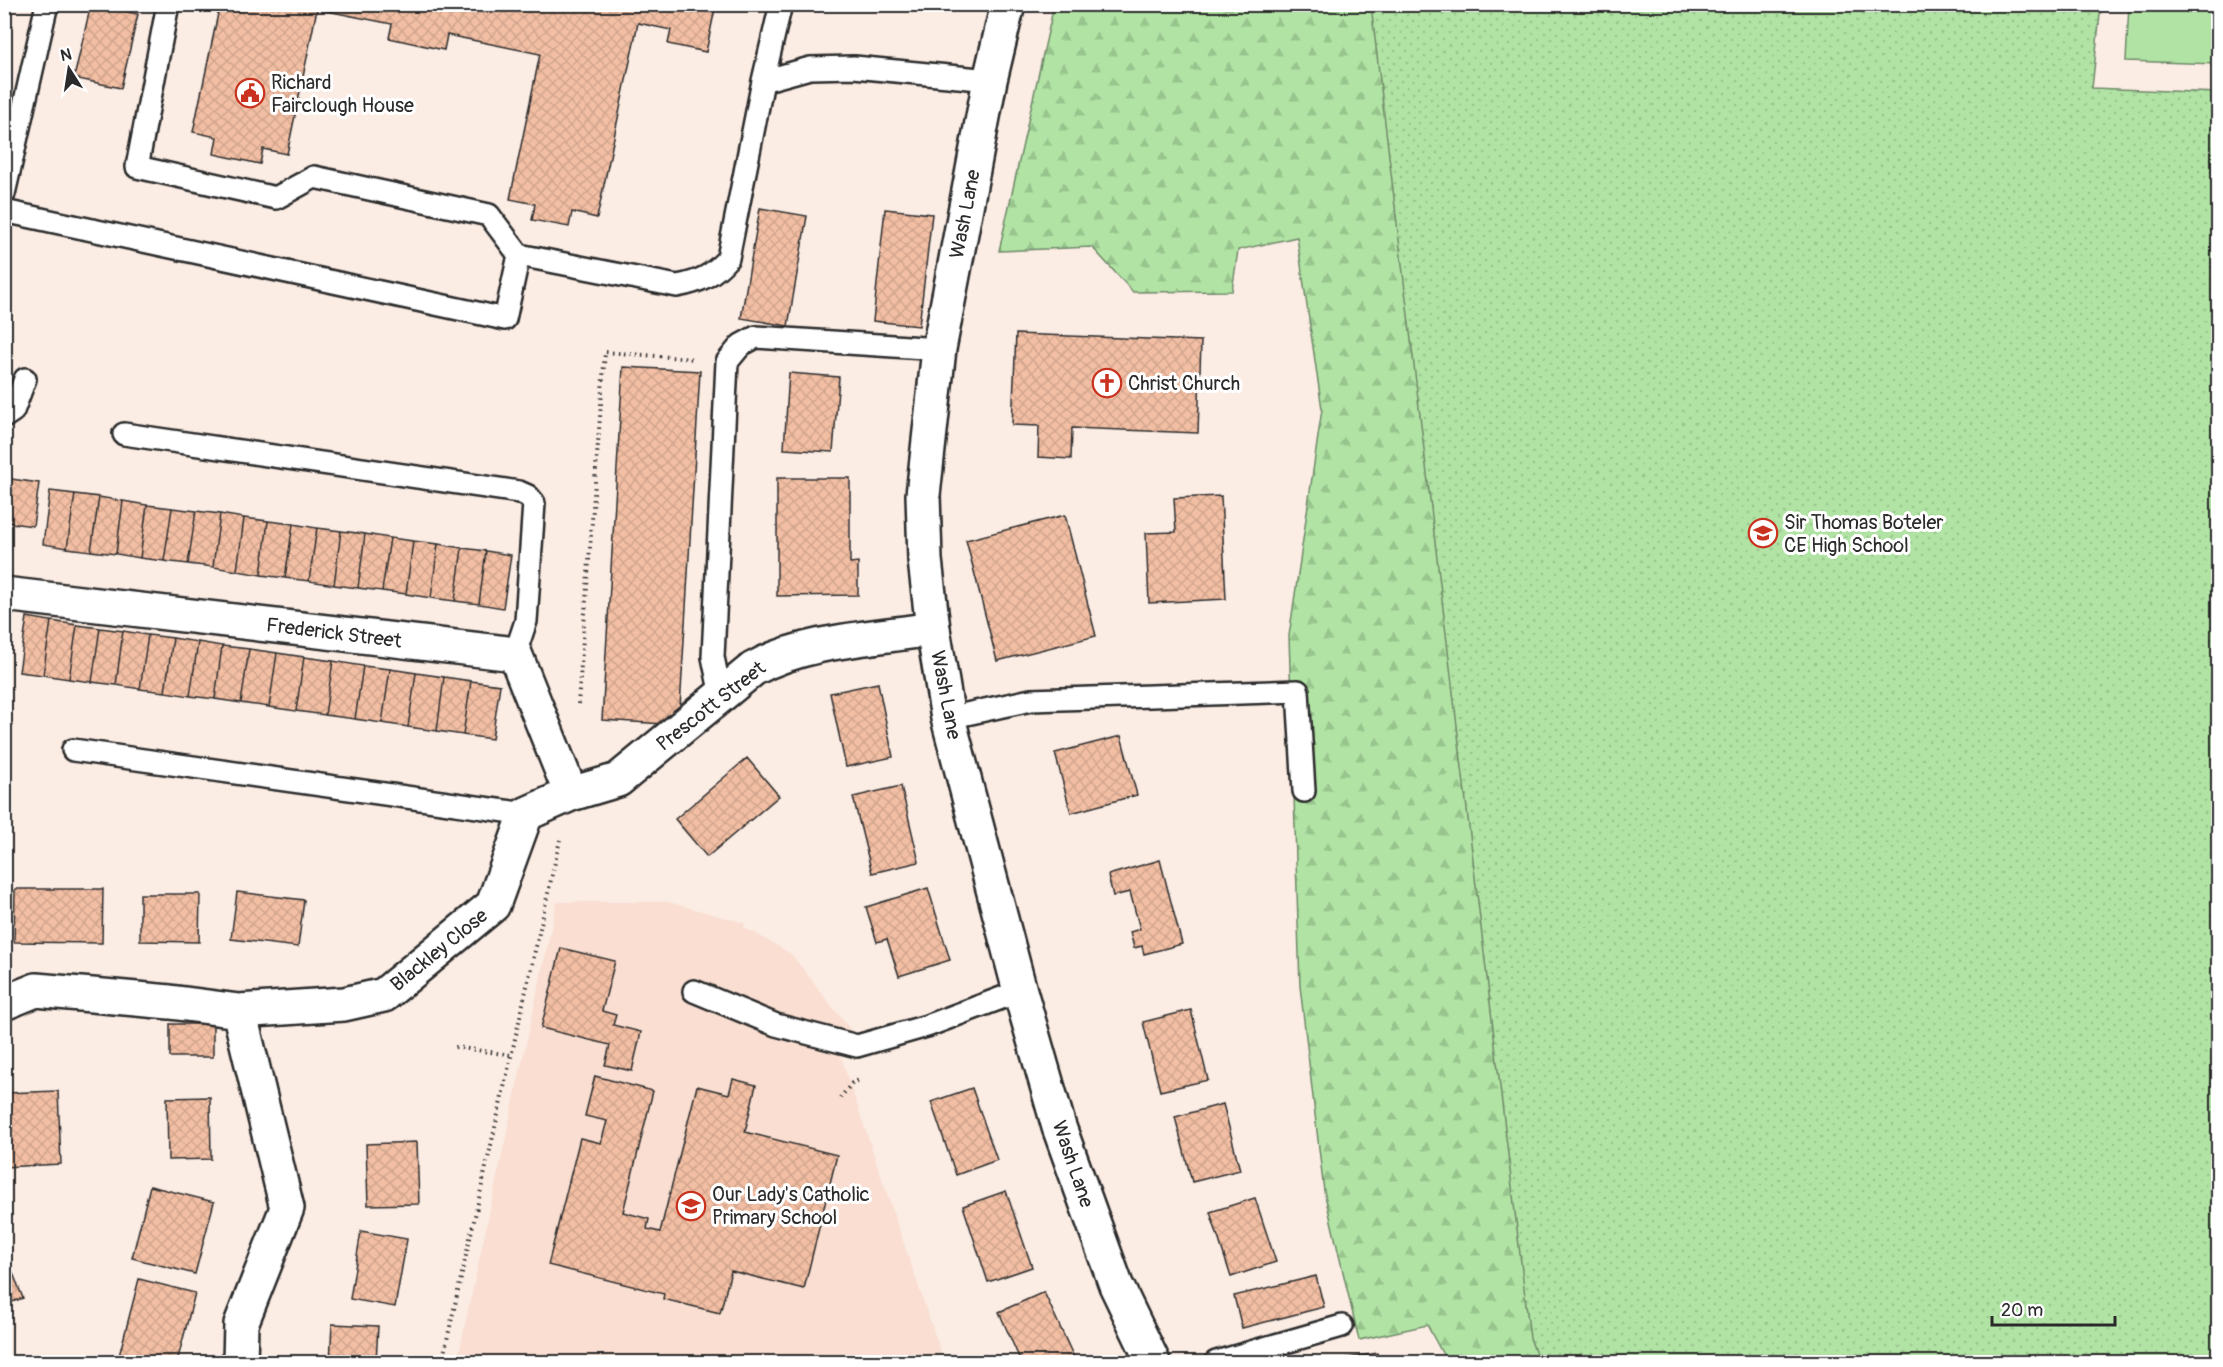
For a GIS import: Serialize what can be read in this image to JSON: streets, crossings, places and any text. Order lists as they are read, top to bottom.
{
  "streets": {
    "street": [
      "Wash Lane",
      "Frederick Street",
      "Prescott Street",
      "Blackley Close"
    ]
  },
  "crossings": [
    ["Wash Lane", "Prescott Street"]
  ],
  "places": {
    "public building": ["Richard Fairclough House"],
    "church": ["Christ Church"],
    "school or university": ["Sir Thomas Boteler CE High School", "Our Lady's Catholic Primary School"]
  },
  "scale_bar": "20 m",
  "north": "top"
}
